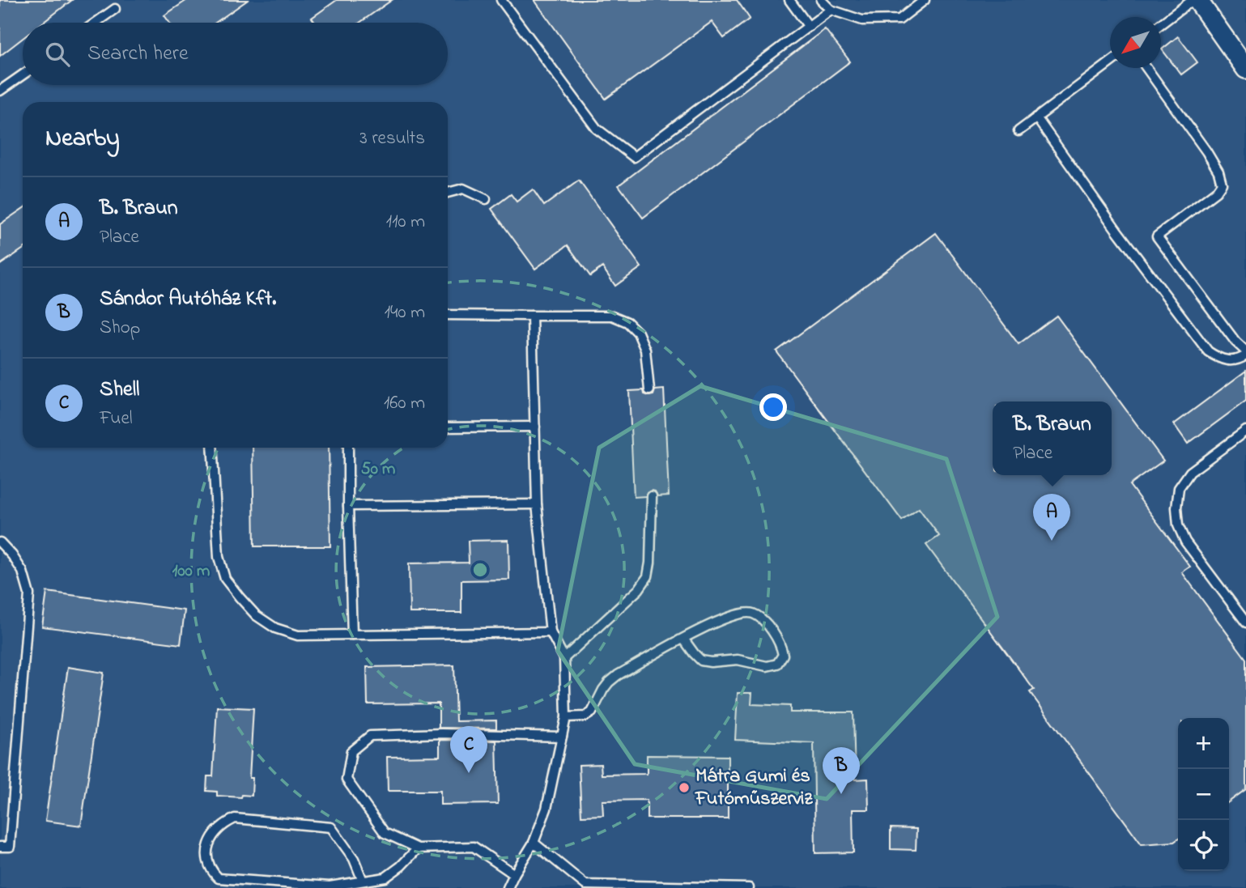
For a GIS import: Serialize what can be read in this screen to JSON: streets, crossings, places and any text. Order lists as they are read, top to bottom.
{
  "places": ["Mátra Gumi és Futóműszerviz"],
  "north": "bottom left",
  "page": {
    "search": "Search here",
    "heading": ["Nearby", "3 results"],
    "list": [
      {
        "mark": "A",
        "name": "B. Braun",
        "note": "Place",
        "value": "110 m"
      },
      {
        "mark": "B",
        "name": "Sándor Autóház Kft.",
        "note": "Shop",
        "value": "140 m"
      },
      {
        "mark": "C",
        "name": "Shell",
        "note": "Fuel",
        "value": "160 m"
      }
    ],
    "popup": ["B. Braun", "Place"],
    "pins": ["A", "C", "B"],
    "map_buttons": ["+", "−"]
  },
  "rings": ["50 m", "100 m"]
}
